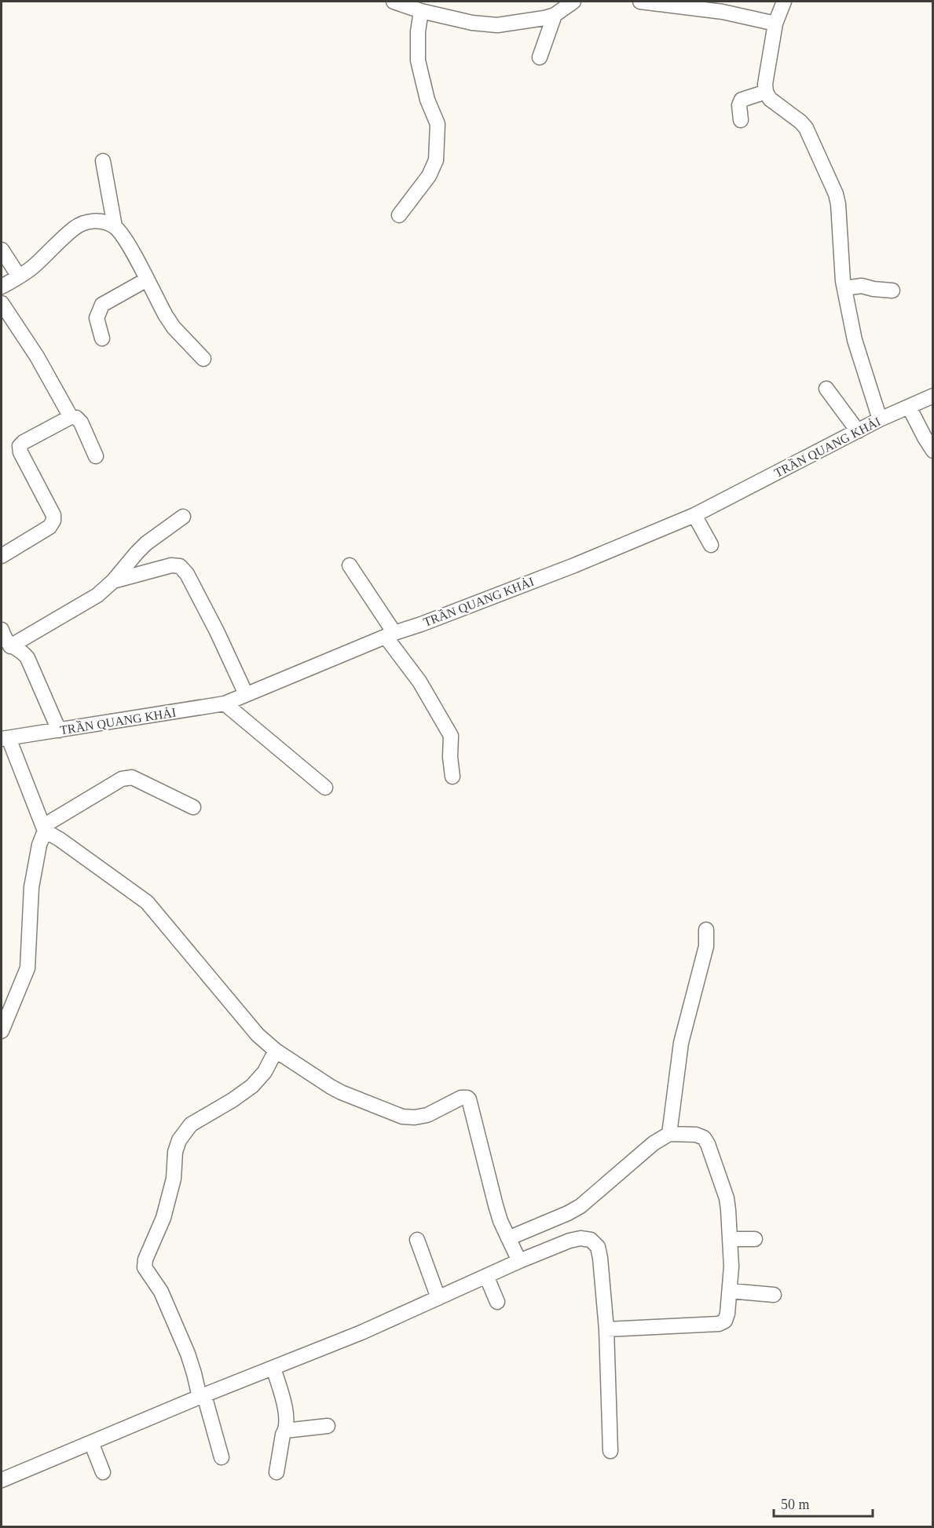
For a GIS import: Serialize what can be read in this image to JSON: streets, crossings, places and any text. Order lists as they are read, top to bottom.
{
  "streets": {
    "street": ["TRẦN QUANG KHẢI"]
  },
  "scale_bar": "50 m"
}
